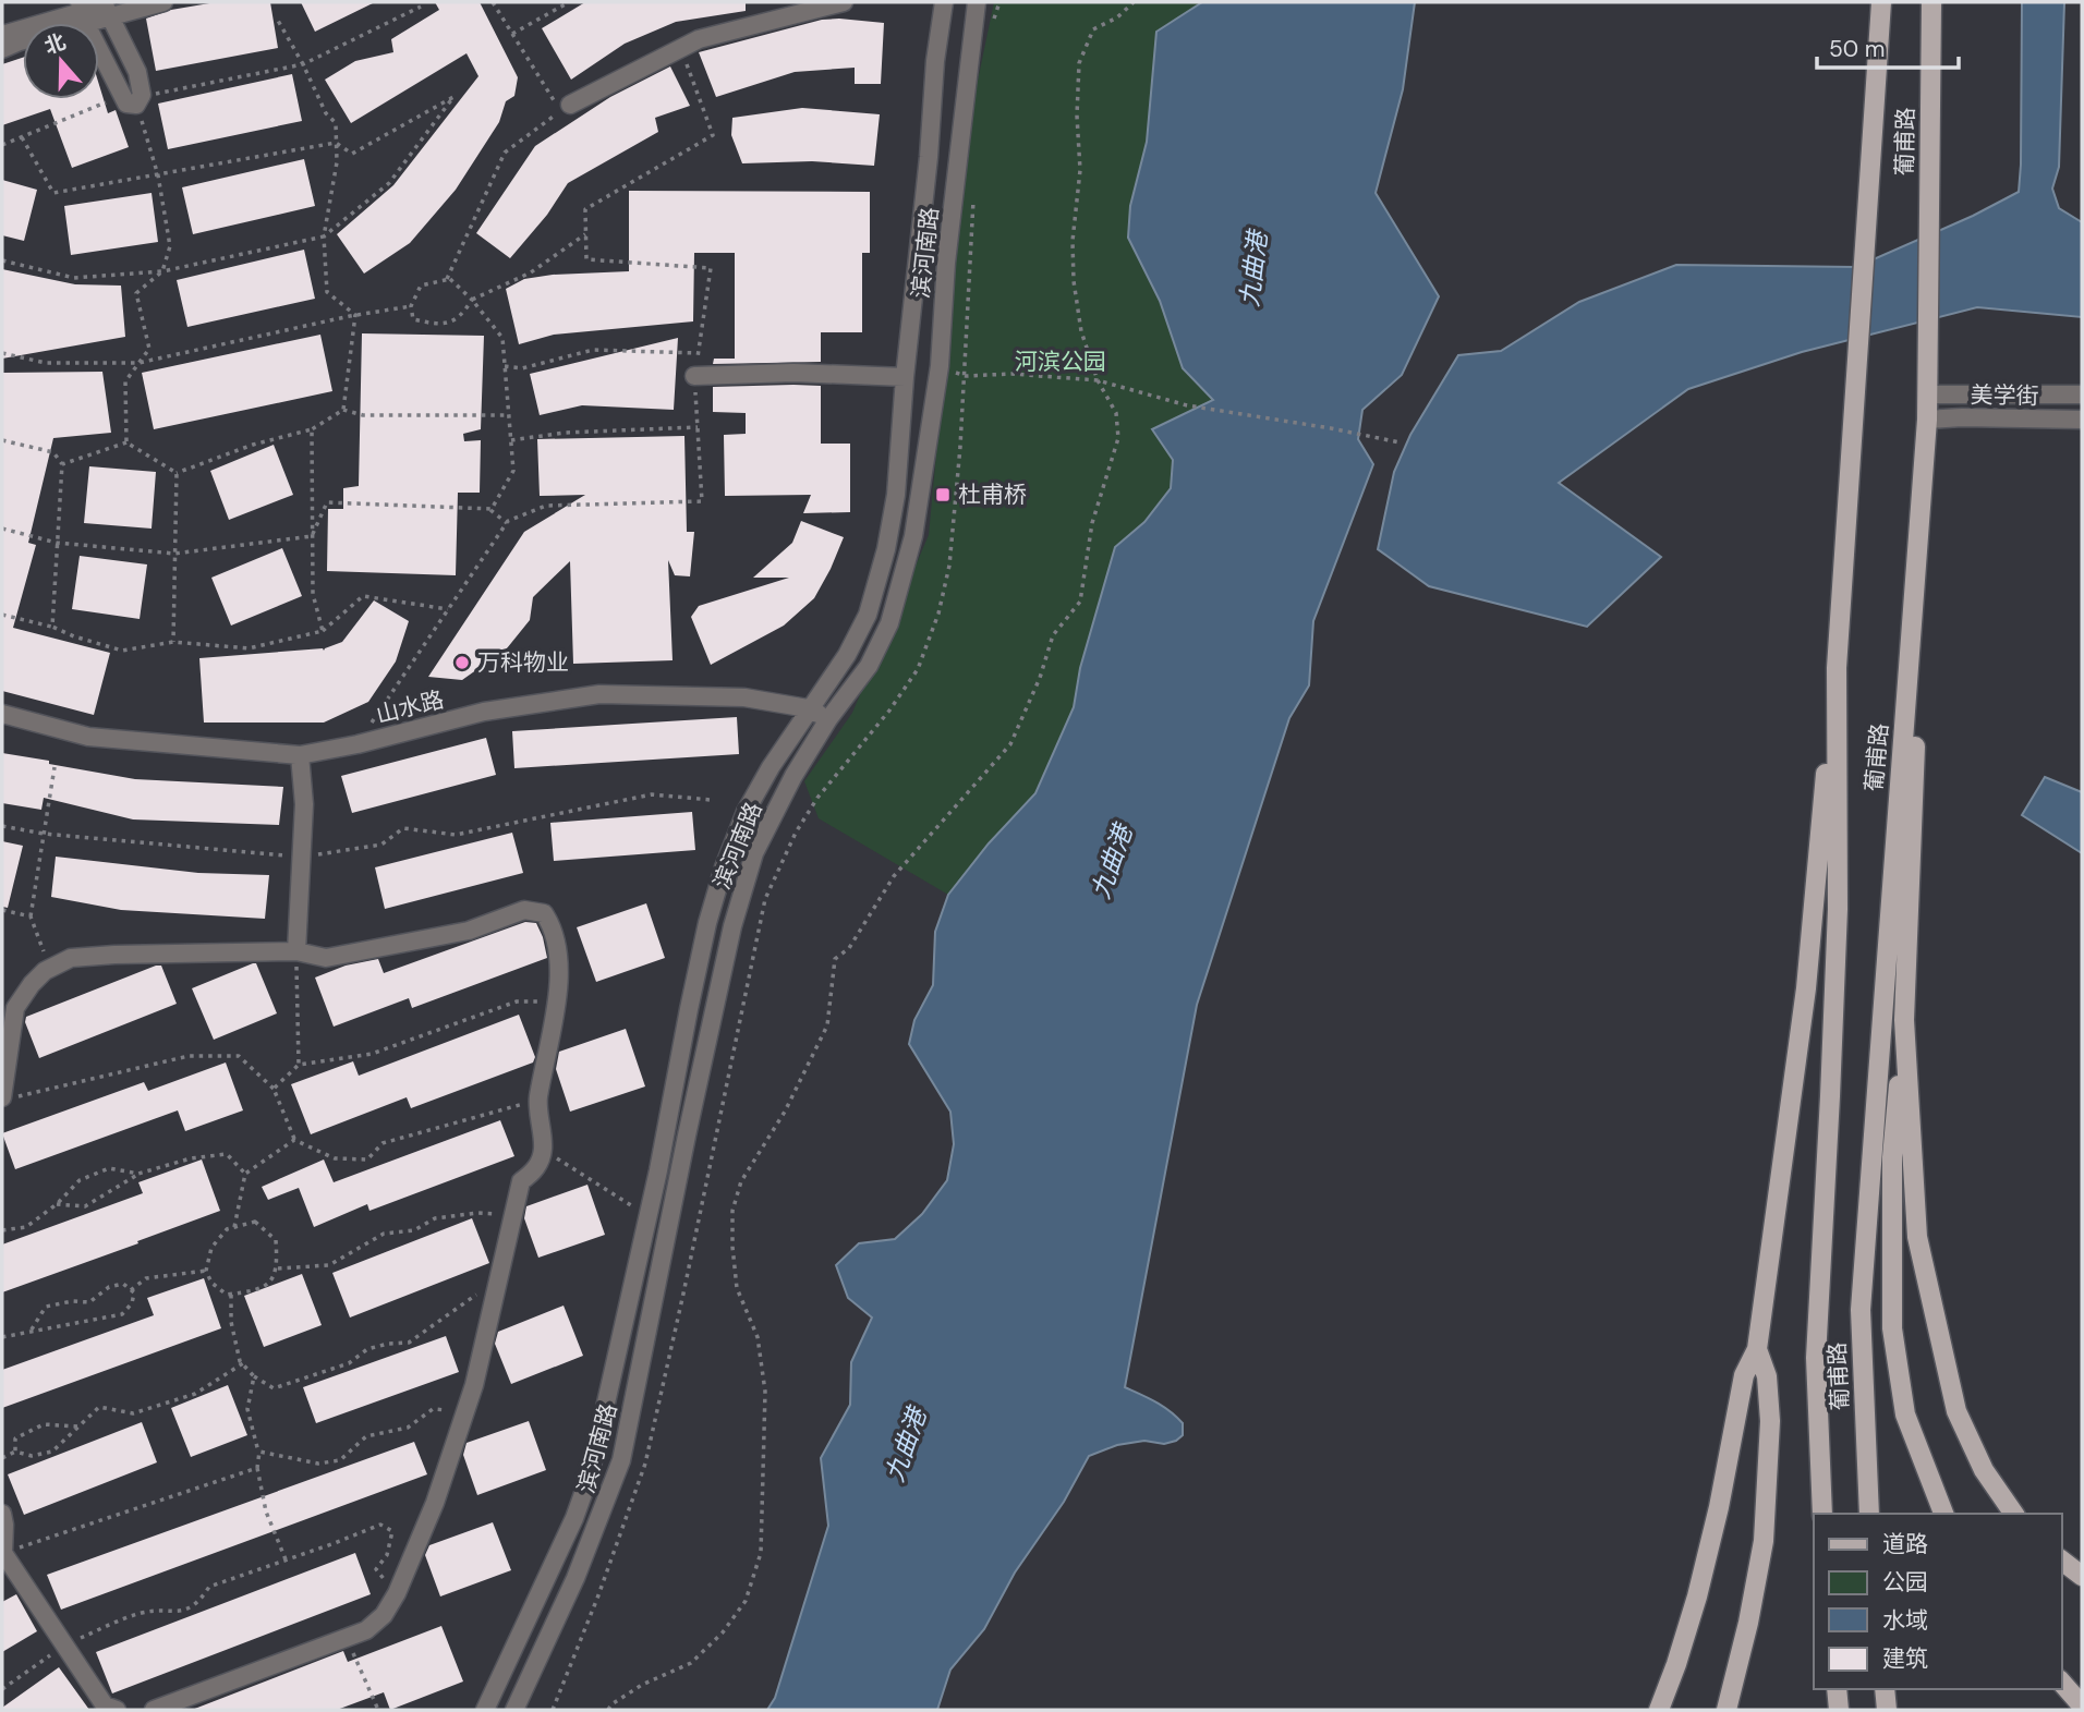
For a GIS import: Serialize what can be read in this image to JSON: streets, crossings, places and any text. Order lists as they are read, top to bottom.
{
  "streets": {
    "main road": ["葡甫路"],
    "street": ["滨河南路", "美学街", "山水路"]
  },
  "crossings": [
    ["葡甫路", "美学街"],
    ["滨河南路", "山水路"]
  ],
  "water": ["九曲港"],
  "parks": ["河滨公园"],
  "places": {
    "transit": ["杜甫桥"],
    "other": ["万科物业"]
  },
  "legend": [
    "道路",
    "公园",
    "水域",
    "建筑"
  ],
  "scale_bar": "50 m",
  "north": "top"
}
